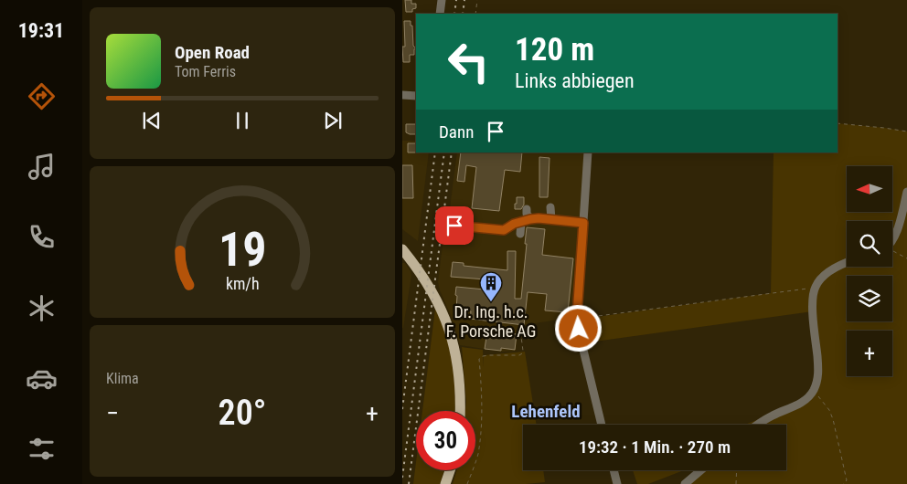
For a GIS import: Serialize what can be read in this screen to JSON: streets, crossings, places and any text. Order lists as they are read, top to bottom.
{
  "districts": ["Lehenfeld"],
  "places": {
    "building": ["Dr. Ing. h.c. F. Porsche AG"]
  },
  "north": "left",
  "page": {
    "tabs": "19:31",
    "turn": ["120 m", "Links abbiegen"],
    "song": ["Open Road", "Tom Ferris"],
    "then": "Dann",
    "map_buttons": "+",
    "tile": "Klima",
    "heat": ["−", "20°", "+"],
    "limit": "30",
    "trip": "19:32 · 1 Min. · 270 m",
    "gauge": ["19", "km/h"]
  }
}
